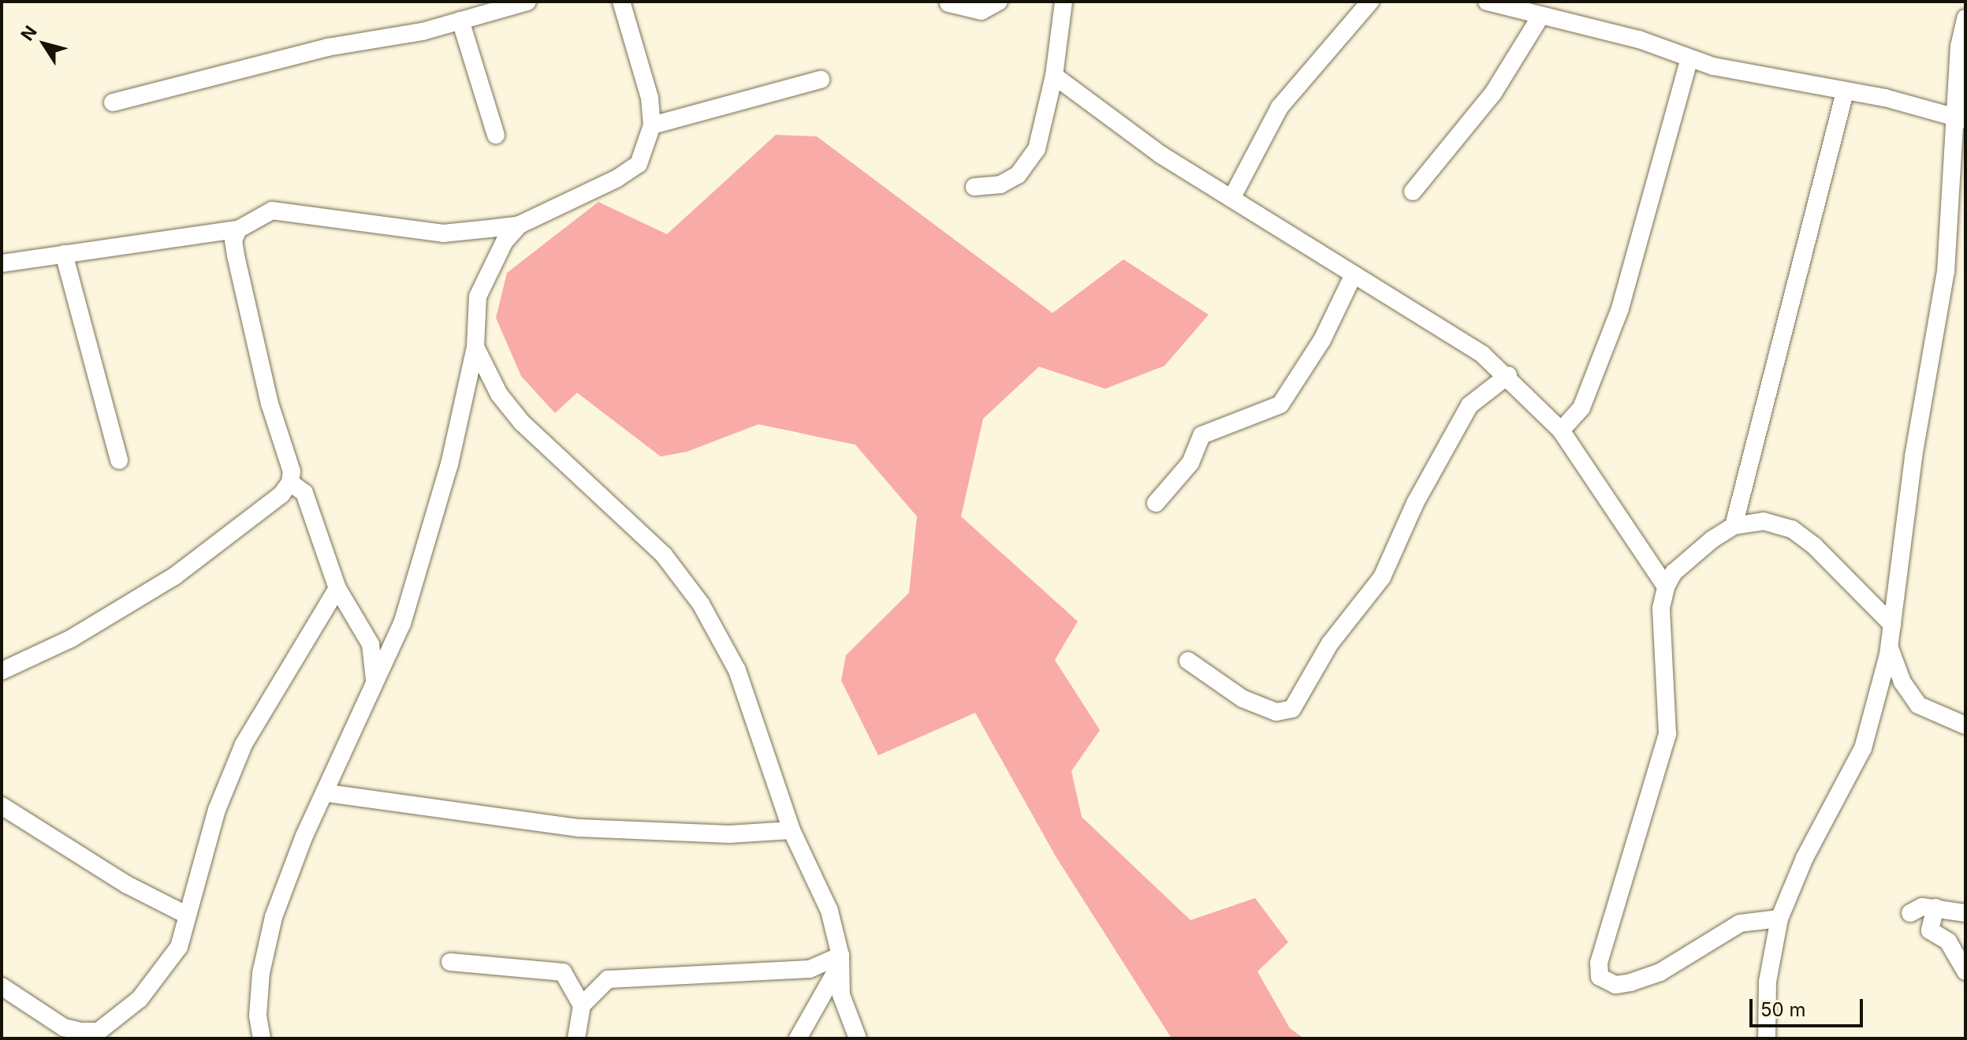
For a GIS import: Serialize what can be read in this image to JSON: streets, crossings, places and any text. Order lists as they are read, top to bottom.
{
  "scale_bar": "50 m",
  "north": "top left"
}
